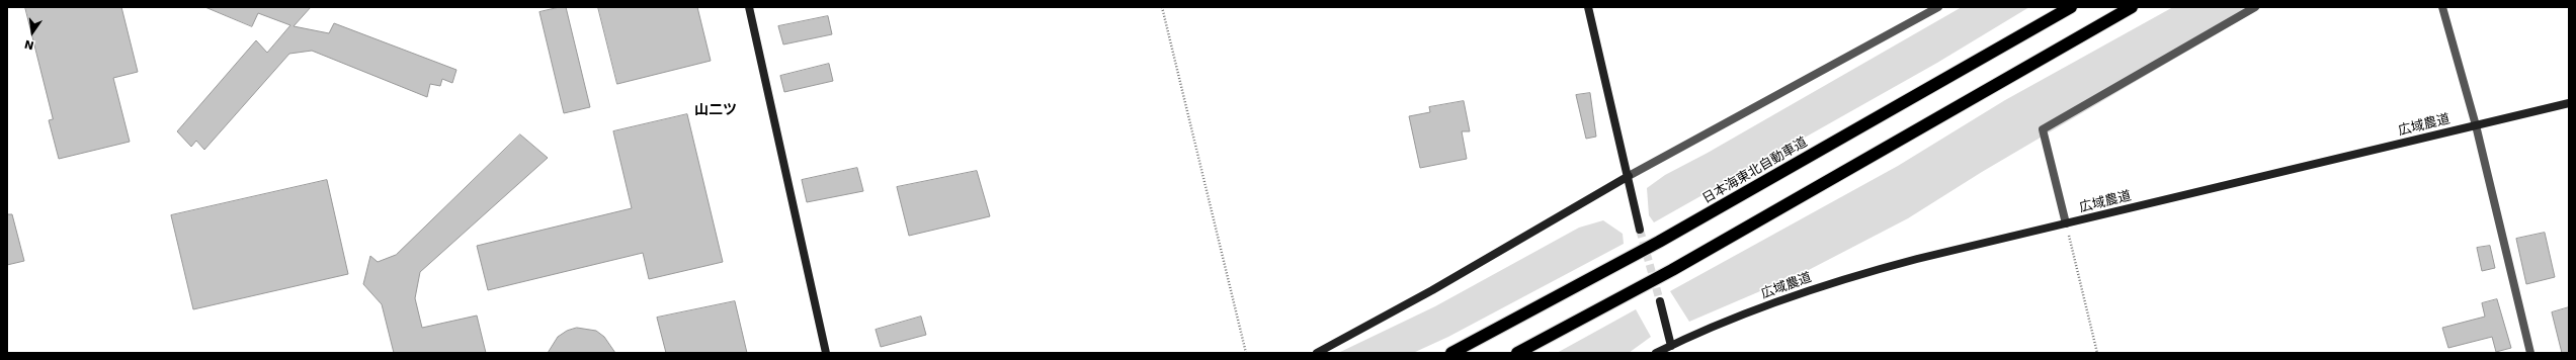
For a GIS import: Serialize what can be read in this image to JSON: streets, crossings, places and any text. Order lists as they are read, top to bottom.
{
  "streets": {
    "highway": ["日本海東北自動車道"],
    "street": ["広域農道"]
  },
  "districts": ["山二ツ"],
  "north": "bottom"
}
